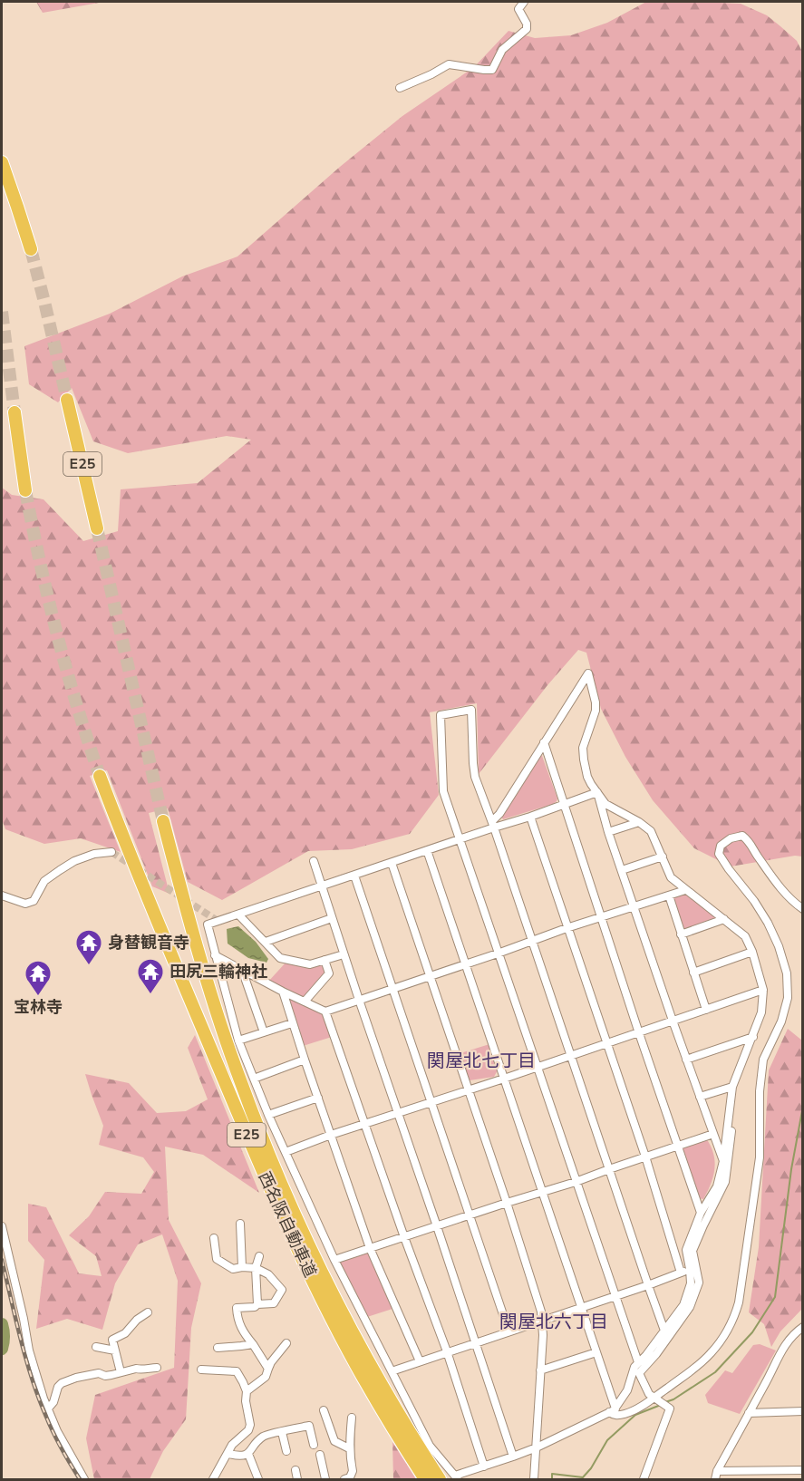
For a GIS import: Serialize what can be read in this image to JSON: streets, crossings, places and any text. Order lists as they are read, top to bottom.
{
  "streets": {
    "highway": ["E25", "西名阪自動車道"]
  },
  "districts": ["関屋北七丁目", "関屋北六丁目"],
  "places": {
    "temple": ["身替観音寺", "田尻三輪神社", "宝林寺"]
  }
}
